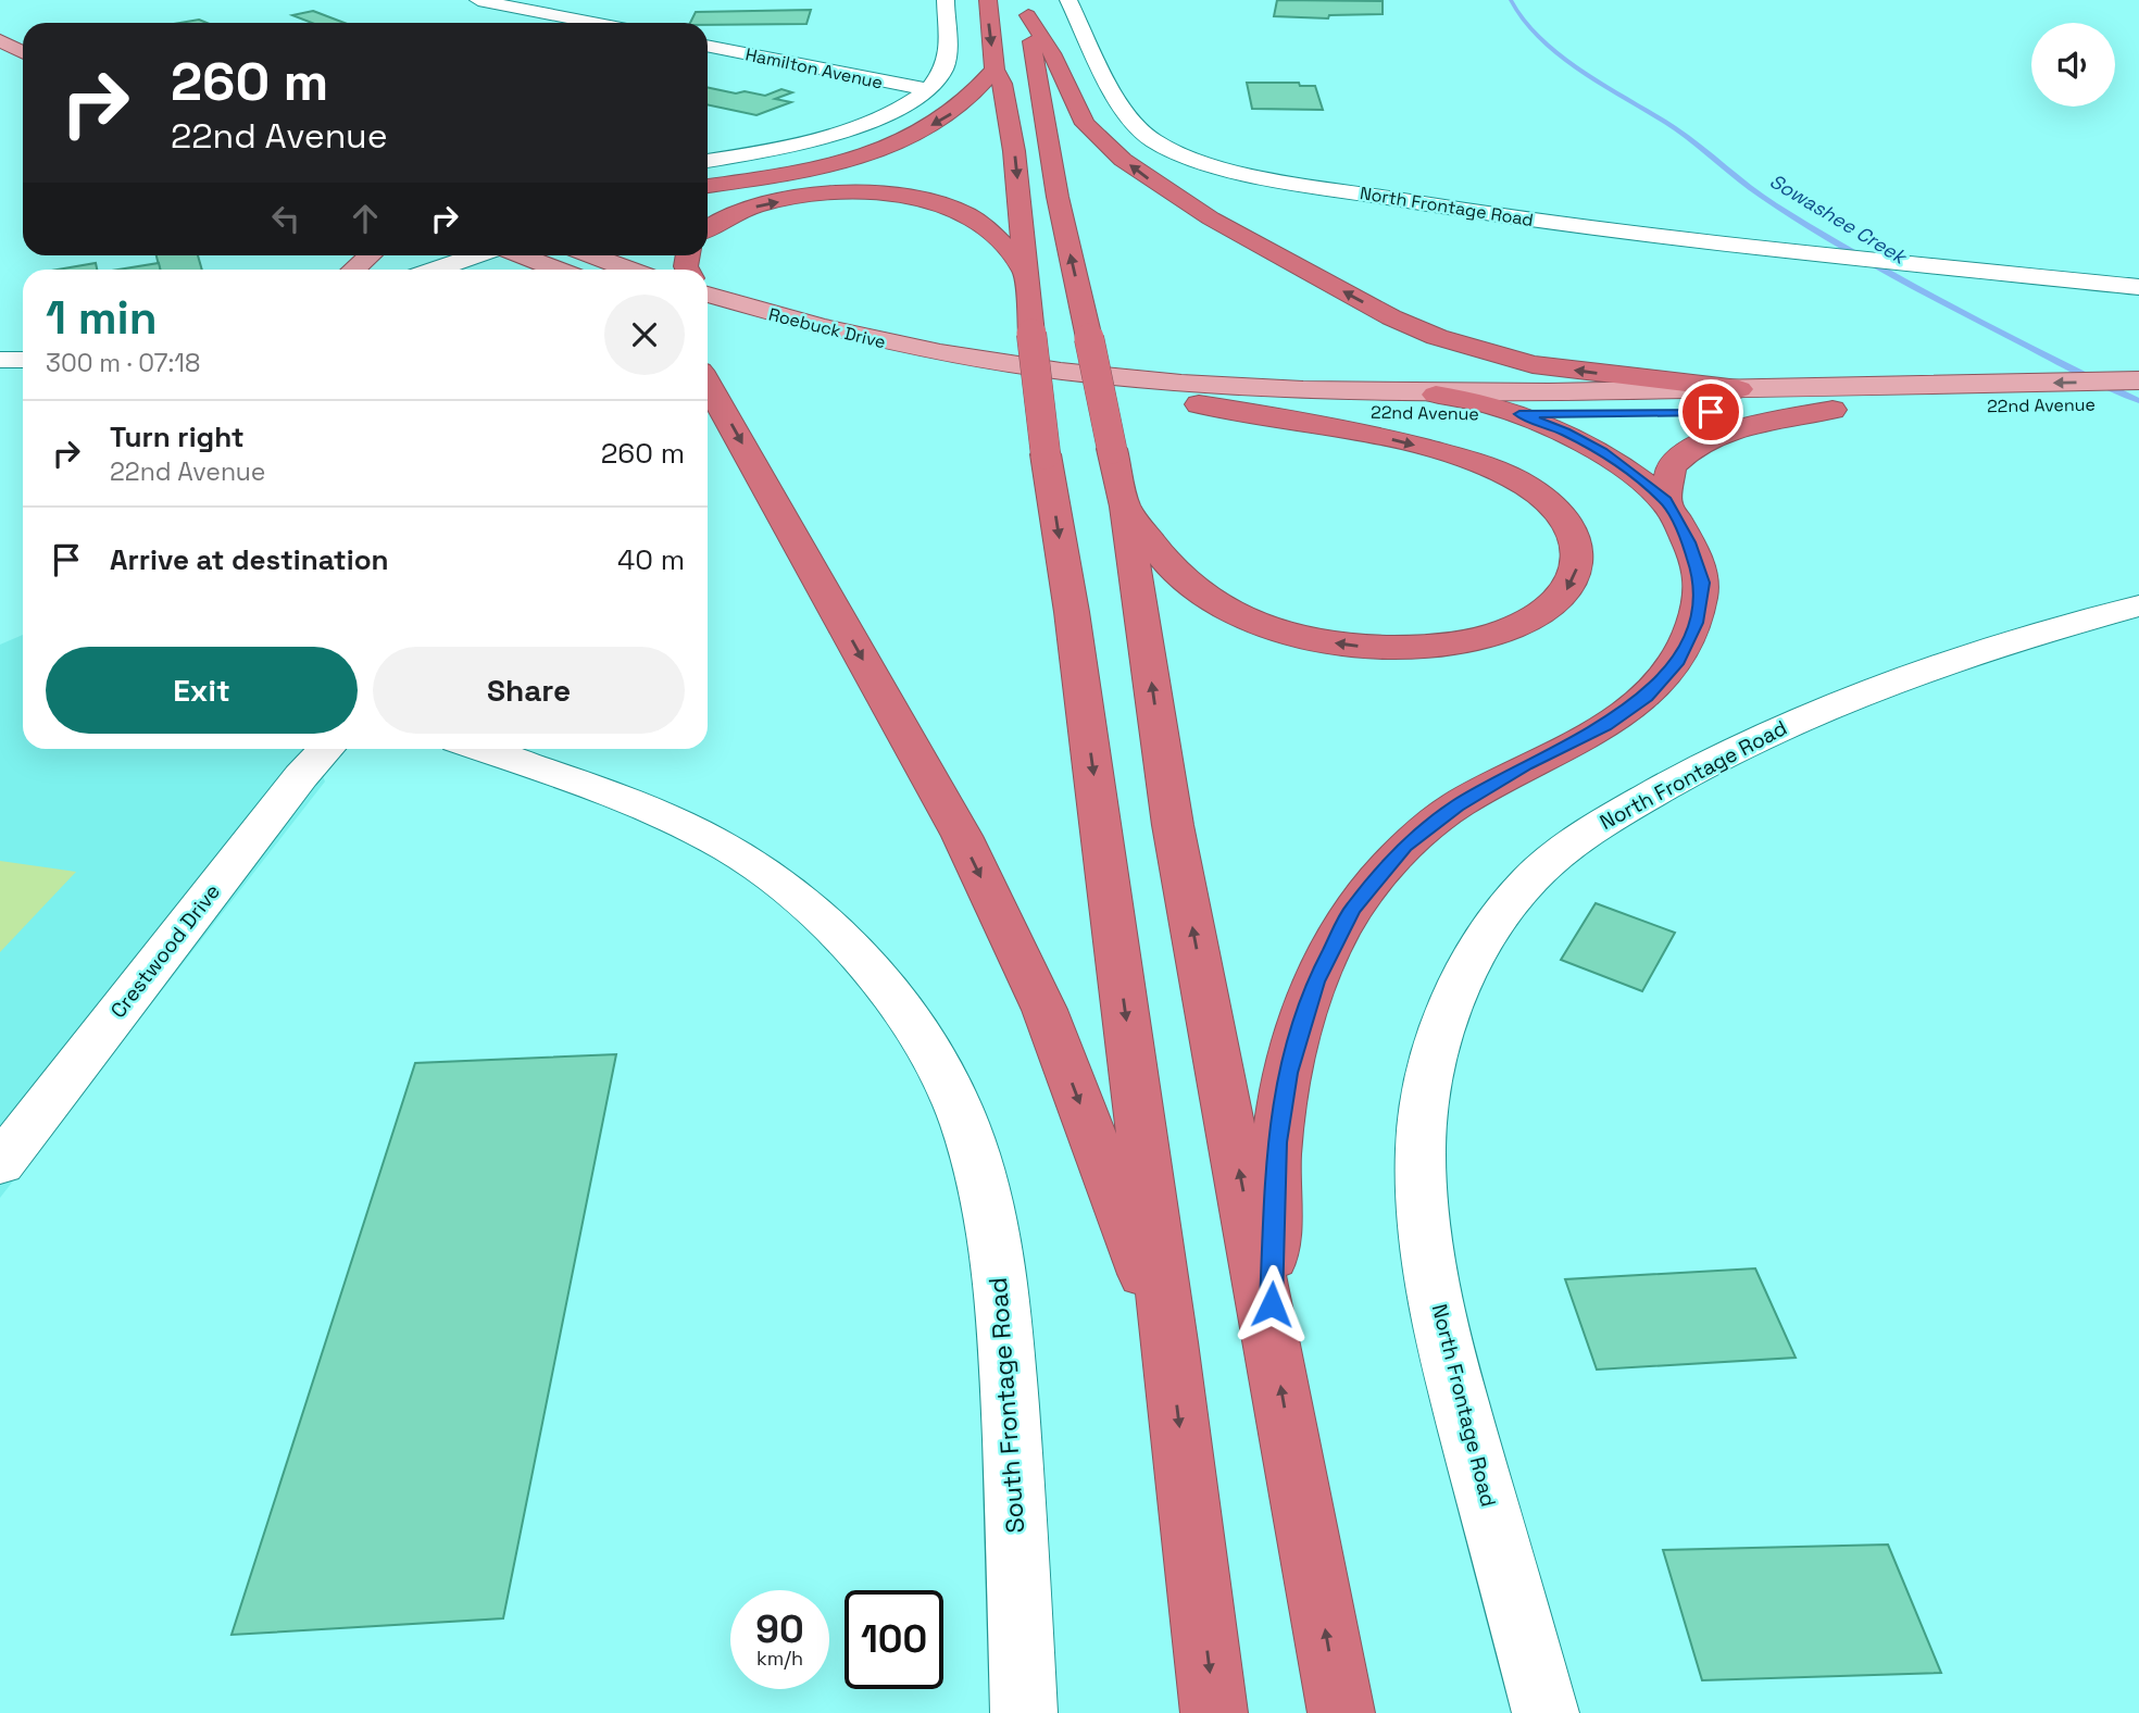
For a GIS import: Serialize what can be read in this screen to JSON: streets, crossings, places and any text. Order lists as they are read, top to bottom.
{
  "streets": {
    "main road": ["Roebuck Drive", "22nd Avenue"],
    "street": [
      "Hamilton Avenue",
      "North Frontage Road",
      "Crestwood Drive",
      "South Frontage Road"
    ]
  },
  "crossings": [
    ["Roebuck Drive", "22nd Avenue"]
  ],
  "water": ["Sowashee Creek"],
  "page": {
    "turn": ["260 m", "22nd Avenue"],
    "heading": ["1 min", "300 m · 07:18"],
    "list": [
      {
        "name": "Turn right",
        "note": "22nd Avenue",
        "value": "260 m"
      },
      {
        "name": "Arrive at destination",
        "value": "40 m"
      }
    ],
    "buttons": ["Exit", "Share"],
    "speed": "90 km/h",
    "limit": "100"
  }
}
